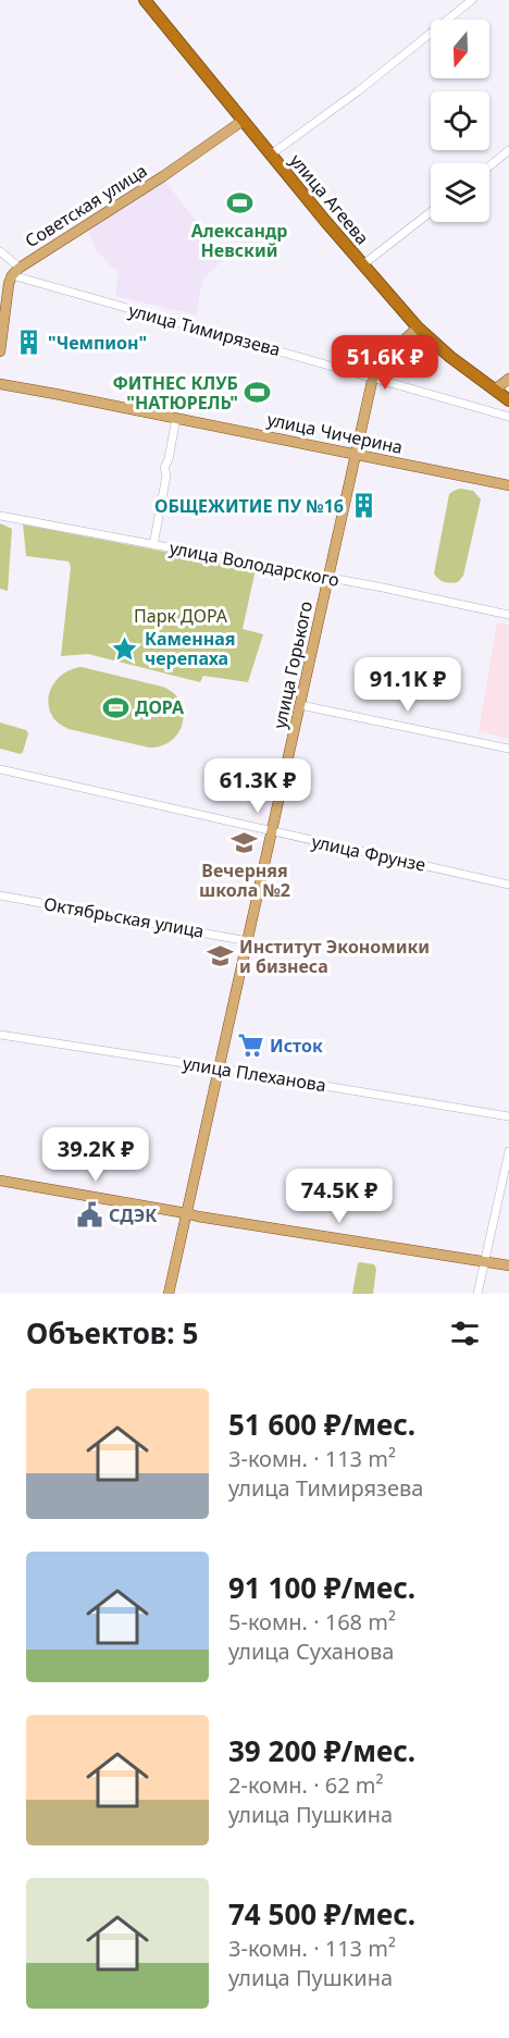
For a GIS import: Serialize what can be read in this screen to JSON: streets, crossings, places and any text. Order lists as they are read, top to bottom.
{
  "streets": {
    "highway": ["улица Агеева"],
    "main road": ["Советская улица", "улица Чичерина", "улица Горького"],
    "street": [
      "улица Тимирязева",
      "улица Володарского",
      "улица Фрунзе",
      "Октябрьская улица",
      "улица Плеханова"
    ]
  },
  "crossings": [
    ["улица Агеева", "Советская улица"],
    ["улица Агеева", "улица Горького"],
    ["Советская улица", "улица Тимирязева"],
    ["улица Тимирязева", "улица Горького"],
    ["улица Чичерина", "улица Горького"],
    ["улица Володарского", "улица Горького"],
    ["улица Горького", "улица Фрунзе"],
    ["улица Горького", "Октябрьская улица"],
    ["улица Горького", "улица Плеханова"]
  ],
  "parks": ["Парк ДОРА"],
  "places": {
    "sports": ["Александр Невский", "ФИТНЕС КЛУБ \"НАТЮРЕЛЬ\"", "ДОРА"],
    "building": ["\"Чемпион\"", "ОБЩЕЖИТИЕ ПУ №16"],
    "place": ["Каменная черепаха"],
    "school or university": ["Вечерняя школа №2", "Институт Экономики и бизнеса"],
    "supermarket": ["Исток"],
    "public building": ["СДЭК"]
  },
  "north": "bottom",
  "page": {
    "price": [
      "51.6K ₽",
      "91.1K ₽",
      "61.3K ₽",
      "39.2K ₽",
      "74.5K ₽"
    ],
    "heading": "Объектов: 5",
    "list": [
      {
        "name": "51 600 ₽/мес.",
        "note": "3-комн. · 113 m² · улица Тимирязева"
      },
      {
        "name": "91 100 ₽/мес.",
        "note": "5-комн. · 168 m² · улица Суханова"
      },
      {
        "name": "39 200 ₽/мес.",
        "note": "2-комн. · 62 m² · улица Пушкина"
      },
      {
        "name": "74 500 ₽/мес.",
        "note": "3-комн. · 113 m² · улица Пушкина"
      }
    ]
  }
}
